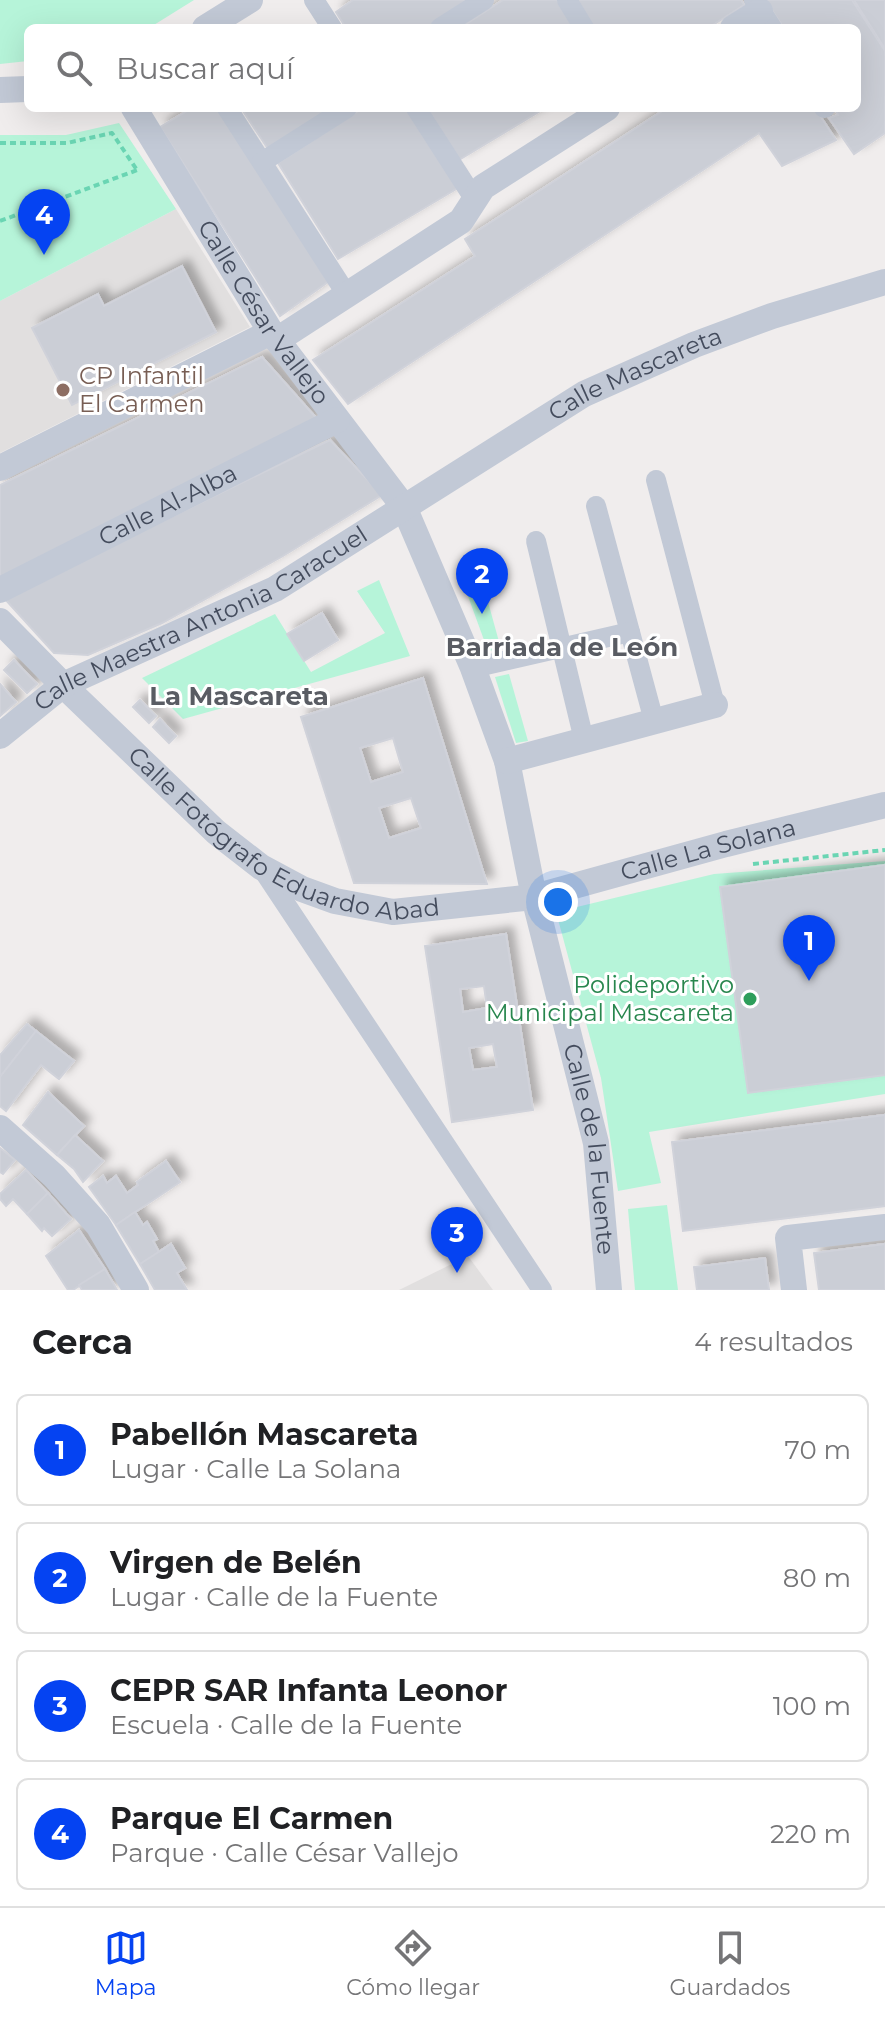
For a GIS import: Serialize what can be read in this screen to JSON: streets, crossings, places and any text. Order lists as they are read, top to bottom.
{
  "streets": {
    "street": [
      "Calle César Vallejo",
      "Calle Mascareta",
      "Calle Al-Alba",
      "Calle Maestra Antonia Caracuel",
      "Calle Fotógrafo Eduardo Abad",
      "Calle La Solana",
      "Calle de la Fuente"
    ]
  },
  "crossings": [
    ["Calle César Vallejo", "Calle Mascareta"],
    ["Calle César Vallejo", "Calle Al-Alba"],
    ["Calle César Vallejo", "Calle Maestra Antonia Caracuel"],
    ["Calle César Vallejo", "Calle de la Fuente"],
    ["Calle Mascareta", "Calle Maestra Antonia Caracuel"],
    ["Calle Mascareta", "Calle de la Fuente"],
    ["Calle Maestra Antonia Caracuel", "Calle Fotógrafo Eduardo Abad"],
    ["Calle Maestra Antonia Caracuel", "Calle de la Fuente"],
    ["Calle Fotógrafo Eduardo Abad", "Calle La Solana"],
    ["Calle Fotógrafo Eduardo Abad", "Calle de la Fuente"],
    ["Calle La Solana", "Calle de la Fuente"]
  ],
  "districts": ["Barriada de León", "La Mascareta"],
  "places": ["CP Infantil El Carmen", "Polideportivo Municipal Mascareta"],
  "page": {
    "search": "Buscar aquí",
    "pins": [
      "4",
      "2",
      "1",
      "3"
    ],
    "heading": ["Cerca", "4 resultados"],
    "list": [
      {
        "mark": "1",
        "name": "Pabellón Mascareta",
        "note": "Lugar · Calle La Solana",
        "value": "70 m"
      },
      {
        "mark": "2",
        "name": "Virgen de Belén",
        "note": "Lugar · Calle de la Fuente",
        "value": "80 m"
      },
      {
        "mark": "3",
        "name": "CEPR SAR Infanta Leonor",
        "note": "Escuela · Calle de la Fuente",
        "value": "100 m"
      },
      {
        "mark": "4",
        "name": "Parque El Carmen",
        "note": "Parque · Calle César Vallejo",
        "value": "220 m"
      }
    ],
    "nav": ["Mapa", "Cómo llegar", "Guardados"]
  }
}
